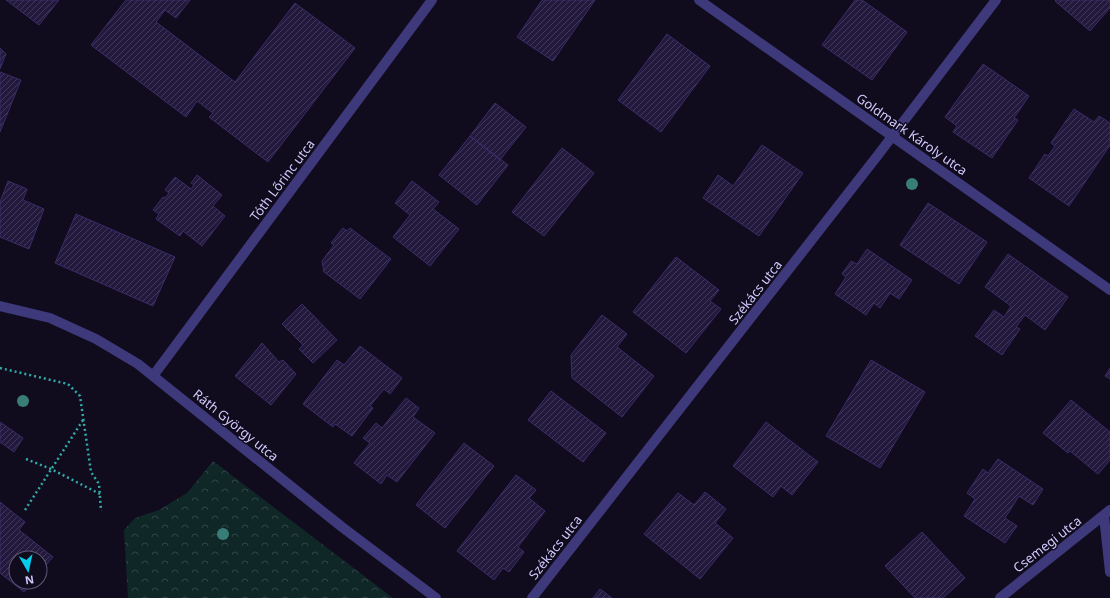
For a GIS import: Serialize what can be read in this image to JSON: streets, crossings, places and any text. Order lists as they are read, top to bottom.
{
  "streets": {
    "street": [
      "Goldmark Károly utca",
      "Tóth Lőrinc utca",
      "Székács utca",
      "Ráth György utca",
      "Csemegi utca"
    ]
  },
  "crossings": [
    ["Goldmark Károly utca", "Székács utca"],
    ["Tóth Lőrinc utca", "Ráth György utca"]
  ],
  "north": "bottom"
}
